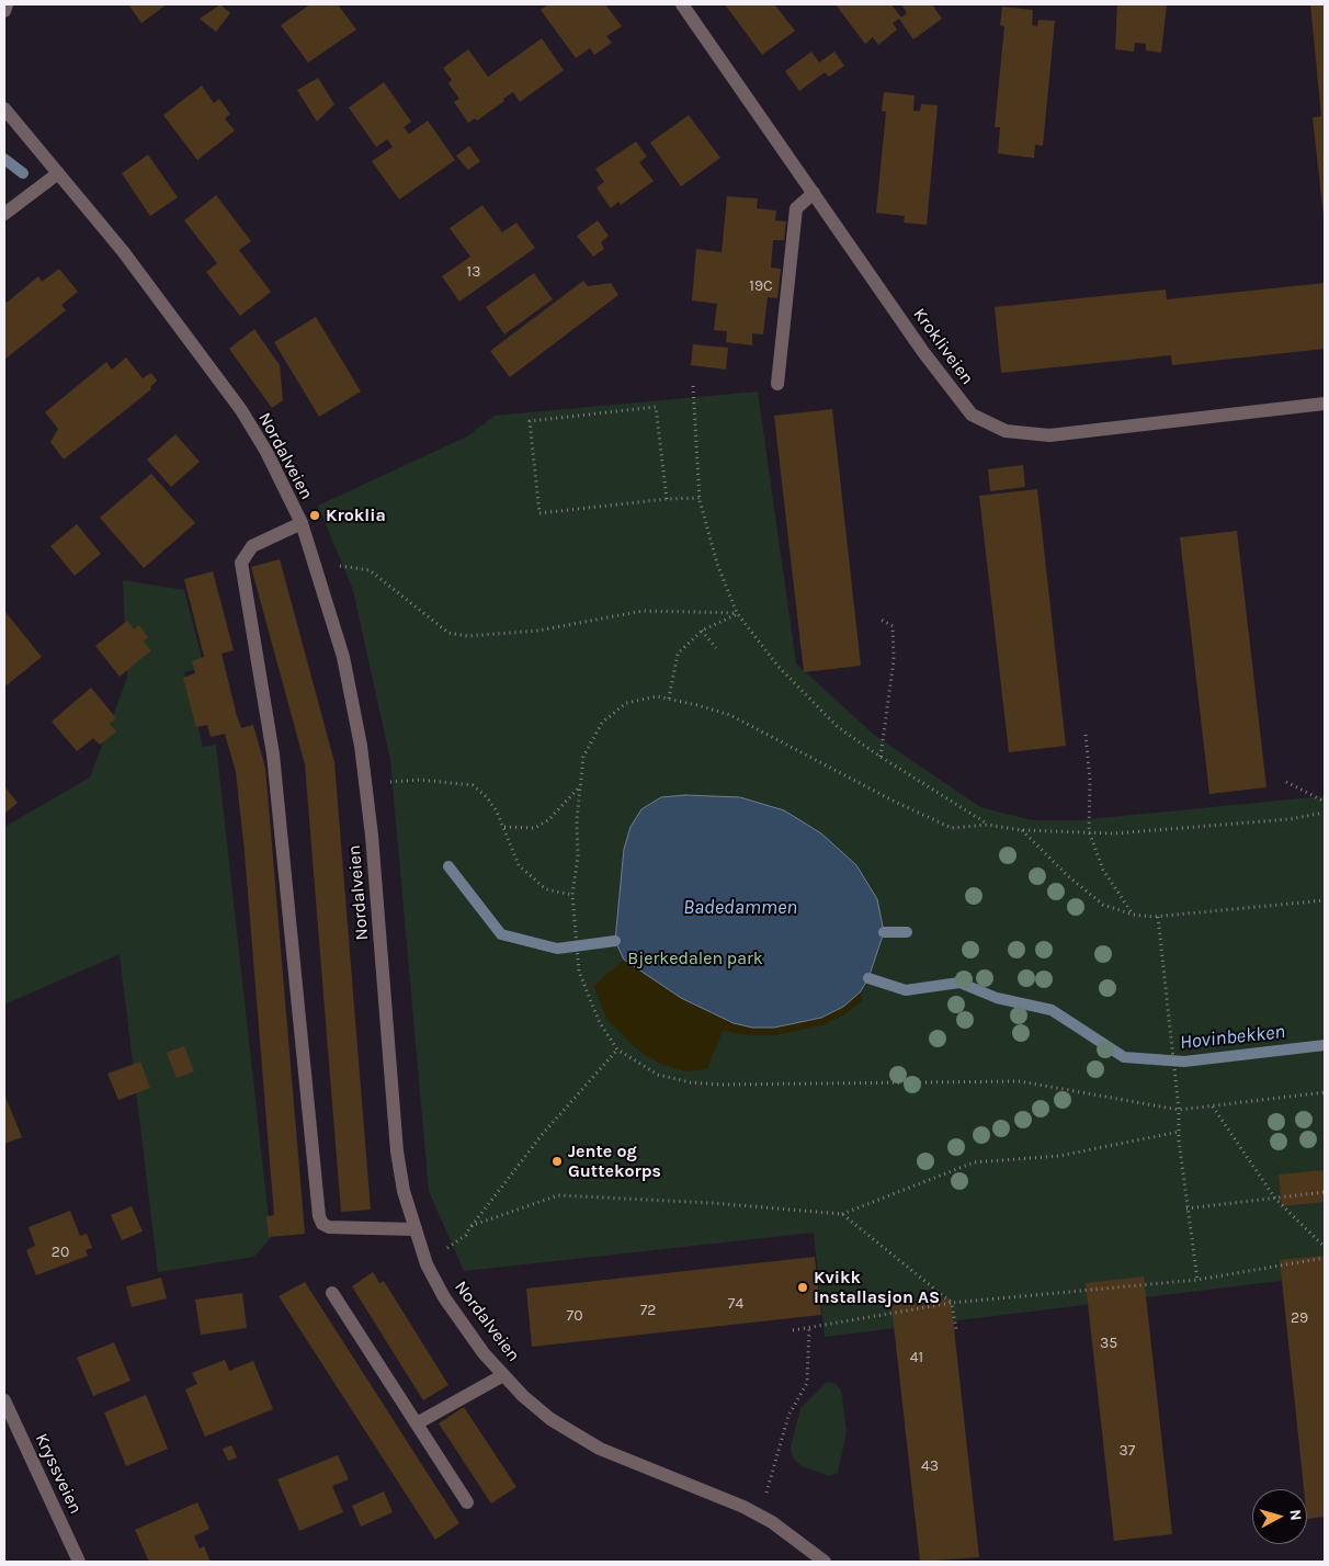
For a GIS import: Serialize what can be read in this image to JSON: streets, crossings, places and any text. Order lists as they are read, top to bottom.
{
  "streets": {
    "street": ["Krokliveien", "Nordalveien", "Kryssveien"]
  },
  "water": ["Badedammen", "Hovinbekken"],
  "parks": ["Bjerkedalen park"],
  "places": ["Kroklia", "Jente og Guttekorps", "Kvikk Installasjon AS"],
  "house_numbers": [
    "13",
    "19C",
    "20",
    "74",
    "72",
    "70",
    "29",
    "35",
    "41",
    "37",
    "43"
  ],
  "north": "right"
}
